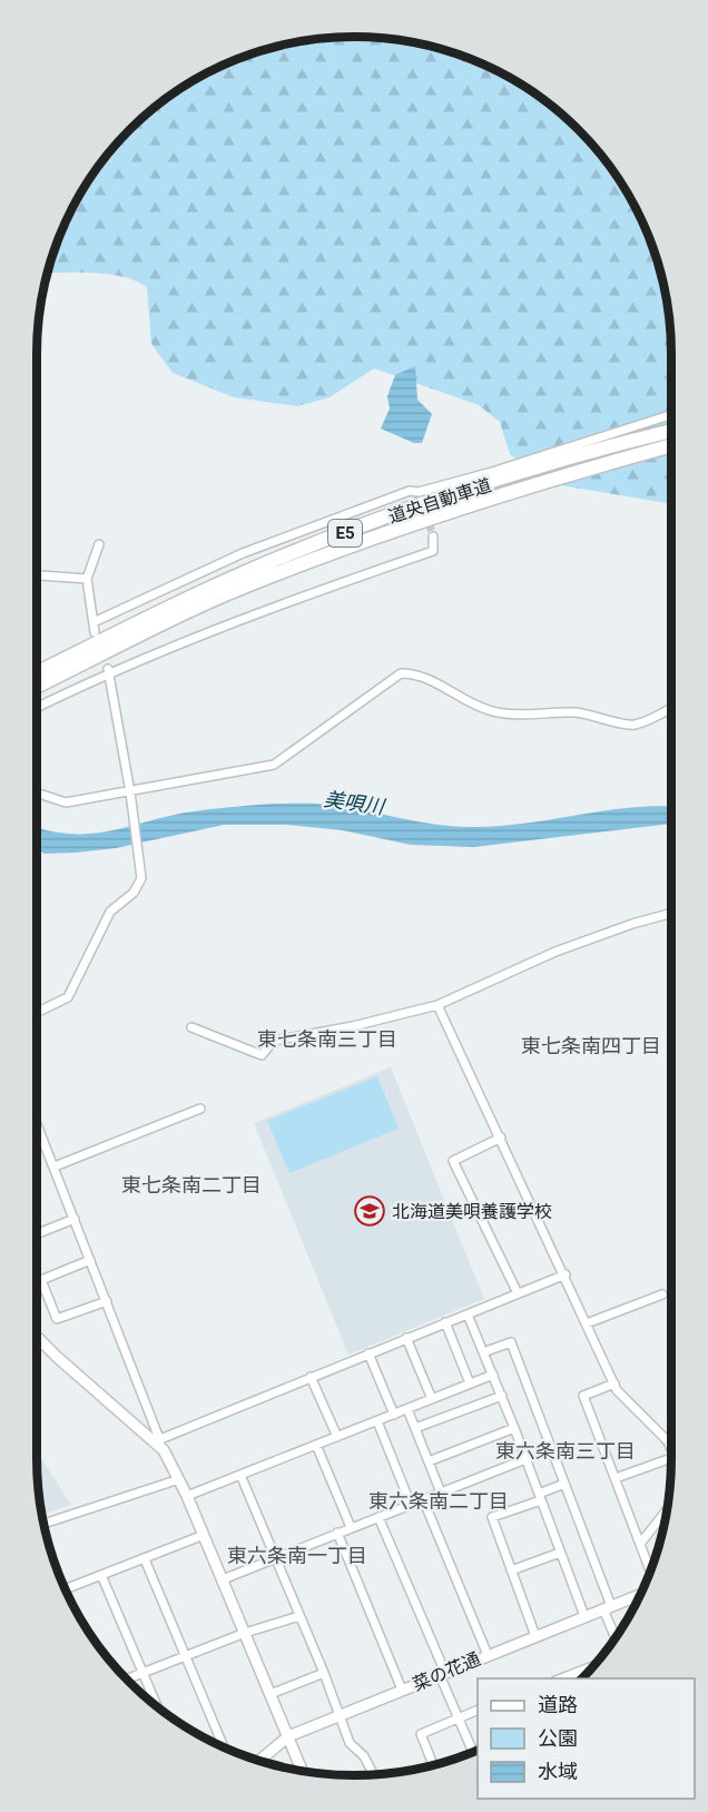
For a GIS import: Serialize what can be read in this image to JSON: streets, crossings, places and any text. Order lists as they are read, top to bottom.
{
  "streets": {
    "highway": ["道央自動車道", "E5"],
    "street": ["菜の花通"]
  },
  "districts": [
    "東七条南三丁目",
    "東七条南四丁目",
    "東七条南二丁目",
    "東六条南三丁目",
    "東六条南二丁目",
    "東六条南一丁目"
  ],
  "water": ["美唄川"],
  "places": {
    "school or university": ["北海道美唄養護学校"]
  },
  "legend": ["道路", "公園", "水域"]
}
